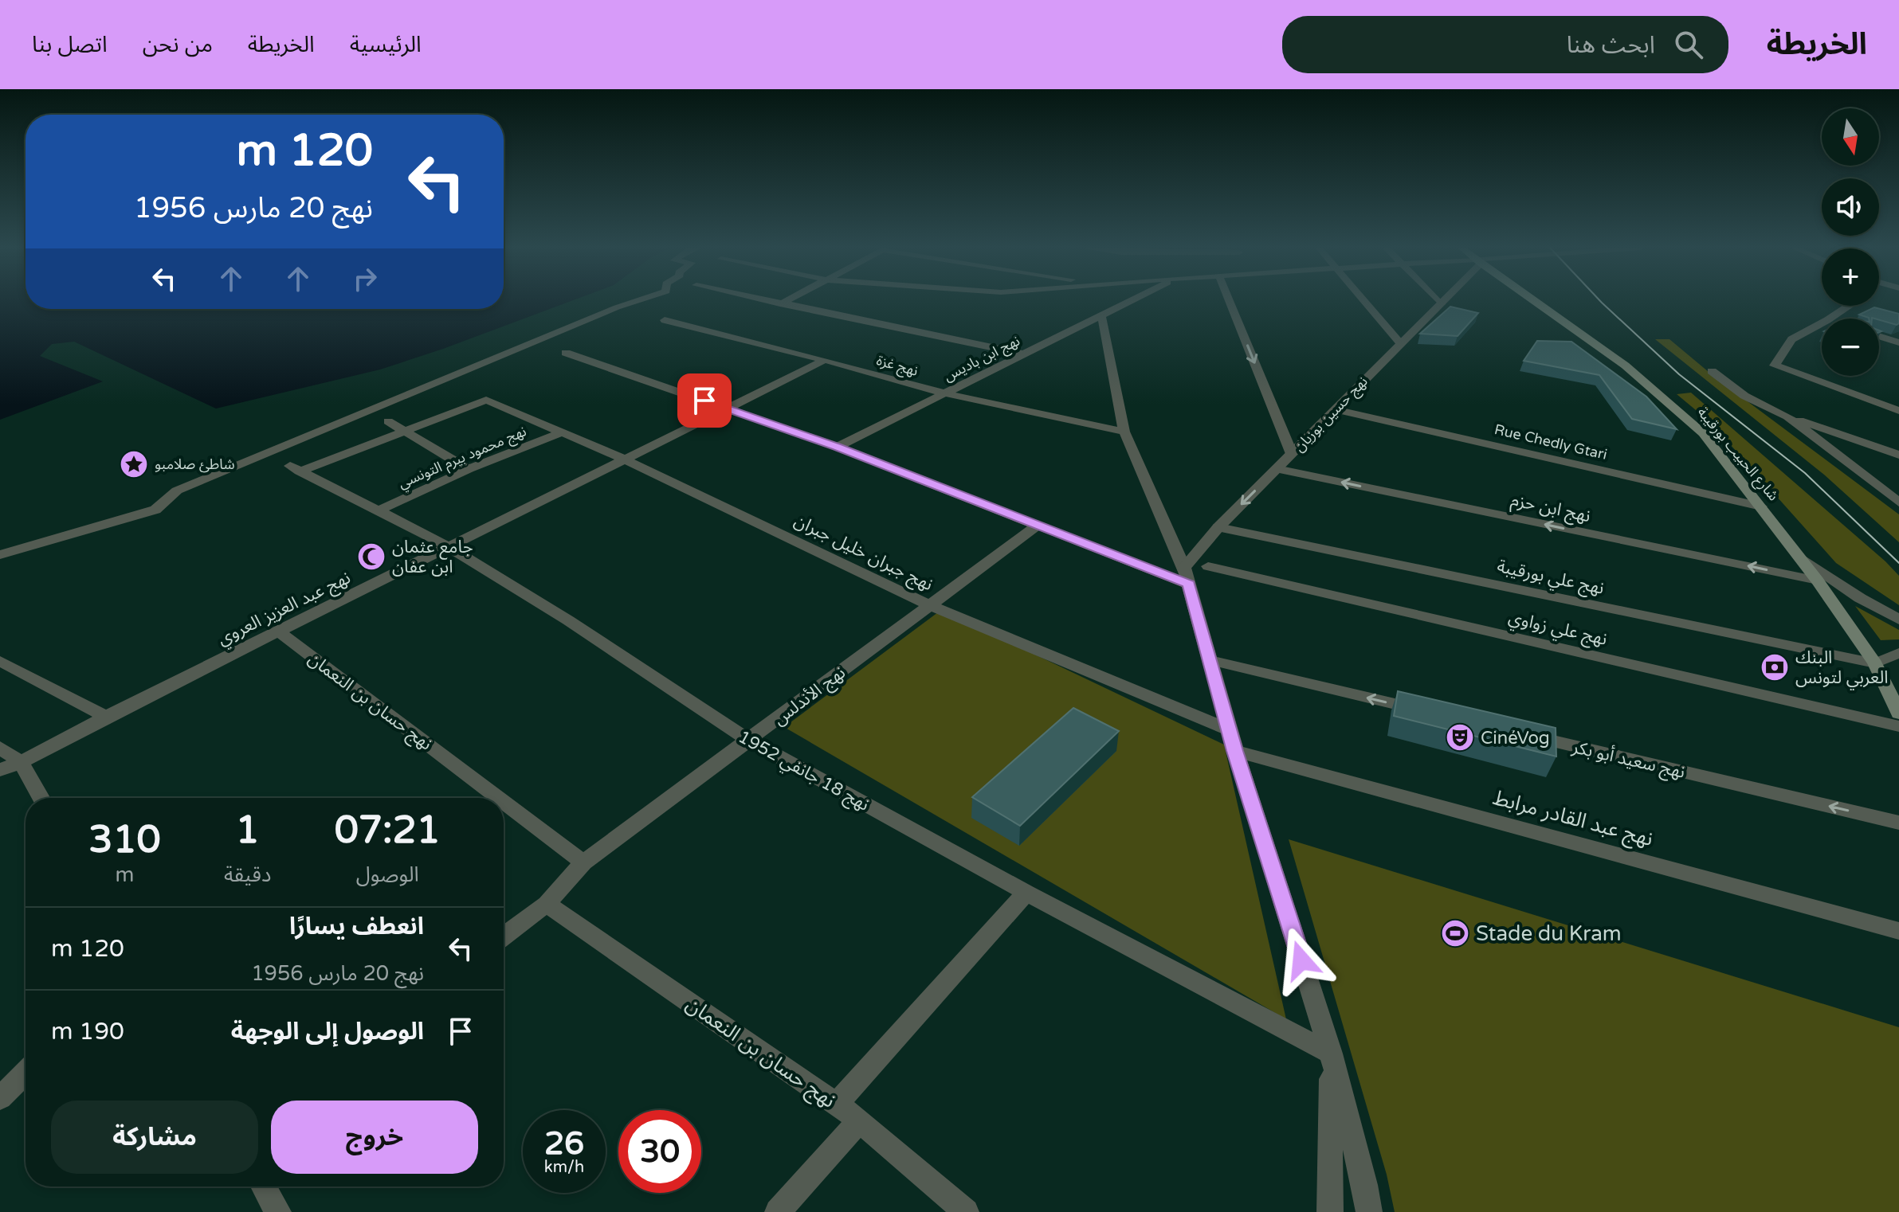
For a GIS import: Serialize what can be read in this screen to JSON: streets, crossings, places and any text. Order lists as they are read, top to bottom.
{
  "streets": {
    "main road": ["شارع الحبيب بورقيبة"],
    "street": [
      "نهج ابن باديس",
      "نهج غزة",
      "نهج حسين بوزيان",
      "Rue Chedly Gtari",
      "نهج محمود بيرم التونسي",
      "نهج ابن حزم",
      "نهج جبران خليل جبران",
      "نهج علي بورقيبة",
      "نهج عبد العزيز العروي",
      "نهج علي زواوي",
      "نهج الأندلس",
      "نهج حسان بن النعمان",
      "نهج سعيد أبو بكر",
      "نهج 18 جانفي 1952",
      "نهج عبد القادر مرابط"
    ]
  },
  "crossings": [
    ["نهج ابن باديس", "نهج غزة"],
    ["نهج غزة", "نهج عبد العزيز العروي"],
    ["نهج حسين بوزيان", "Rue Chedly Gtari"],
    ["نهج حسين بوزيان", "نهج ابن حزم"],
    ["نهج حسين بوزيان", "نهج علي بورقيبة"],
    ["Rue Chedly Gtari", "شارع الحبيب بورقيبة"],
    ["شارع الحبيب بورقيبة", "نهج ابن حزم"],
    ["شارع الحبيب بورقيبة", "نهج علي بورقيبة"],
    ["نهج محمود بيرم التونسي", "نهج جبران خليل جبران"],
    ["نهج محمود بيرم التونسي", "نهج 18 جانفي 1952"],
    ["نهج جبران خليل جبران", "نهج عبد العزيز العروي"],
    ["نهج جبران خليل جبران", "نهج الأندلس"],
    ["نهج جبران خليل جبران", "نهج 18 جانفي 1952"],
    ["نهج عبد العزيز العروي", "نهج حسان بن النعمان"],
    ["نهج عبد العزيز العروي", "نهج 18 جانفي 1952"],
    ["نهج الأندلس", "نهج حسان بن النعمان"],
    ["نهج الأندلس", "نهج 18 جانفي 1952"]
  ],
  "one_way": ["نهج ابن حزم", "نهج سعيد أبو بكر"],
  "places": {
    "place": ["شاطئ صلامبو"],
    "mosque": ["جامع عثمان ابن عفان"],
    "bank": ["البنك العربي لتونس"],
    "theatre": ["CinéVog"],
    "sports": ["Stade du Kram"]
  },
  "north": "bottom",
  "page": {
    "header": "الخريطة",
    "search": "ابحث هنا",
    "nav": [
      "الرئيسية",
      "الخريطة",
      "من نحن",
      "اتصل بنا"
    ],
    "map_buttons": ["+", "−"],
    "turn": ["120 m", "نهج 20 مارس 1956"],
    "eta": [
      "07:21",
      "الوصول",
      "1",
      "دقيقة",
      "310",
      "m"
    ],
    "list": [
      {
        "name": "انعطف يسارًا",
        "note": "نهج 20 مارس 1956",
        "value": "120 m"
      },
      {
        "name": "الوصول إلى الوجهة",
        "value": "190 m"
      }
    ],
    "buttons": ["خروج", "مشاركة"],
    "speed": "26 km/h",
    "limit": "30"
  }
}
